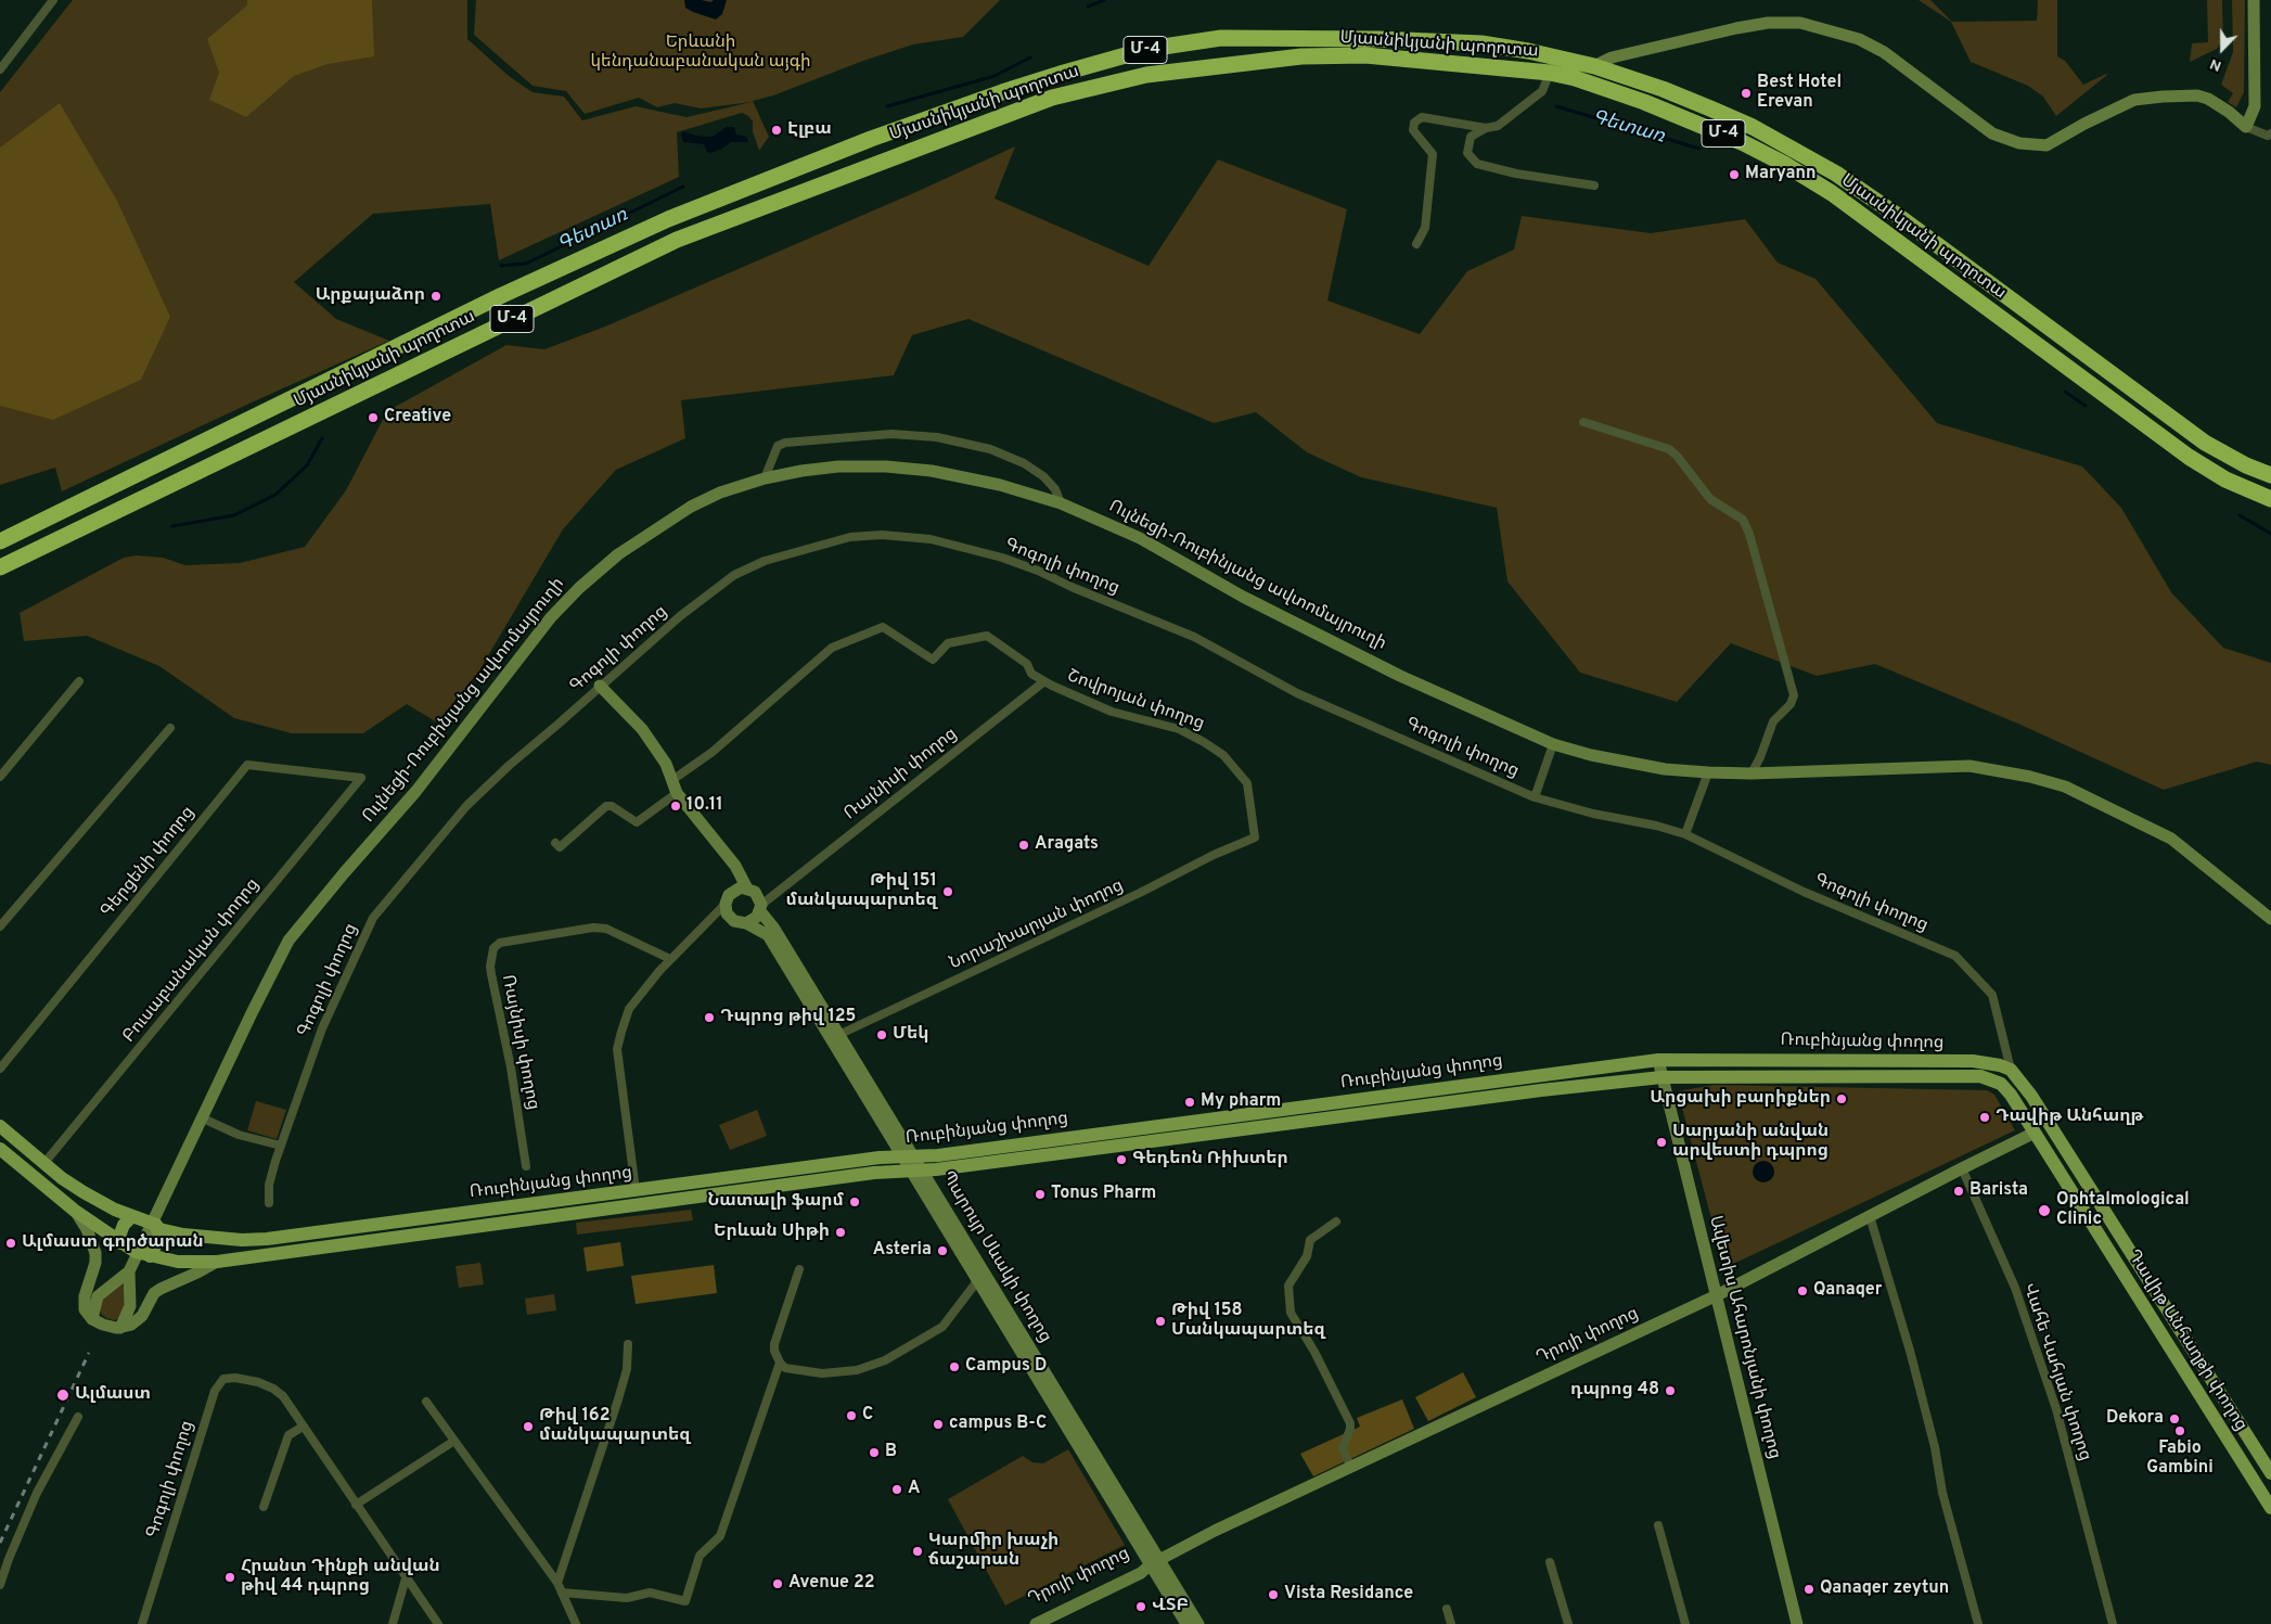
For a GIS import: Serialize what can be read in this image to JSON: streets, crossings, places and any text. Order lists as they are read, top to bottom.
{
  "streets": {
    "highway": ["Մյասնիկյանի պողոտա", "Մ-4"],
    "main road": ["Ռուբինյանց փողոց", "Դավիթ Անհաղթի փողոց"],
    "street": [
      "Գոգոլի փողոց",
      "Ուլնեցի-Ռուբինյանց ավտոմայրուղի",
      "Շովրոյան փողոց",
      "Ռայնիսի փողոց",
      "Գերցենի փողոց",
      "Նորաշխարյան փողոց",
      "Բուսաբանական փողոց",
      "Պարույր Սևակի փողոց",
      "Դրոյի փողոց",
      "Ավետիս Ահարոնյանի փողոց",
      "Վահե Վահյան փողոց"
    ]
  },
  "crossings": [
    ["Գոգոլի փողոց", "Ռուբինյանց փողոց"],
    ["Գոգոլի փողոց", "Դավիթ Անհաղթի փողոց"],
    ["Շովրոյան փողոց", "Ռայնիսի փողոց"],
    ["Շովրոյան փողոց", "Նորաշխարյան փողոց"],
    ["Ռայնիսի փողոց", "Պարույր Սևակի փողոց"],
    ["Գերցենի փողոց", "Բուսաբանական փողոց"],
    ["Նորաշխարյան փողոց", "Պարույր Սևակի փողոց"],
    ["Բուսաբանական փողոց", "Ռուբինյանց փողոց"],
    ["Ռուբինյանց փողոց", "Պարույր Սևակի փողոց"],
    ["Ռուբինյանց փողոց", "Ավետիս Ահարոնյանի փողոց"],
    ["Ռուբինյանց փողոց", "Դավիթ Անհաղթի փողոց"],
    ["Պարույր Սևակի փողոց", "Դրոյի փողոց"],
    ["Դրոյի փողոց", "Ավետիս Ահարոնյանի փողոց"],
    ["Դրոյի փողոց", "Դավիթ Անհաղթի փողոց"],
    ["Դրոյի փողոց", "Վահե Վահյան փողոց"]
  ],
  "water": ["Գետառ"],
  "parks": ["Երևանի կենդանաբանական այգի"],
  "places": [
    "Best Hotel Erevan",
    "Էլբա",
    "Maryann",
    "Արքայաձոր",
    "Creative",
    "10.11",
    "Aragats",
    "Թիվ 151 մանկապարտեզ",
    "Դպրոց թիվ 125",
    "Մեկ",
    "Արցախի բարիքներ",
    "My pharm",
    "Դավիթ Անհաղթ",
    "Սարյանի անվան արվեստի դպրոց",
    "Գեդեոն Ռիխտեր",
    "Barista",
    "Tonus Pharm",
    "Նատալի ֆարմ",
    "Ophtalmological Clinic",
    "Երևան Սիթի",
    "Ալմաստ գործարան",
    "Asteria",
    "Qanaqer",
    "Թիվ 158 Մանկապարտեզ",
    "Campus D",
    "դպրոց 48",
    "Ալմաստ",
    "C",
    "Dekora",
    "campus B-C",
    "Թիվ 162 մանկապարտեզ",
    "Fabio Gambini",
    "B",
    "A",
    "Կարմիր խաչի ճաշարան",
    "Հրանտ Դինքի անվան թիվ 44 դպրոց",
    "Avenue 22",
    "Qanaqer zeytun",
    "Vista Residance",
    "ՎՏԲ"
  ],
  "north": "bottom"
}
